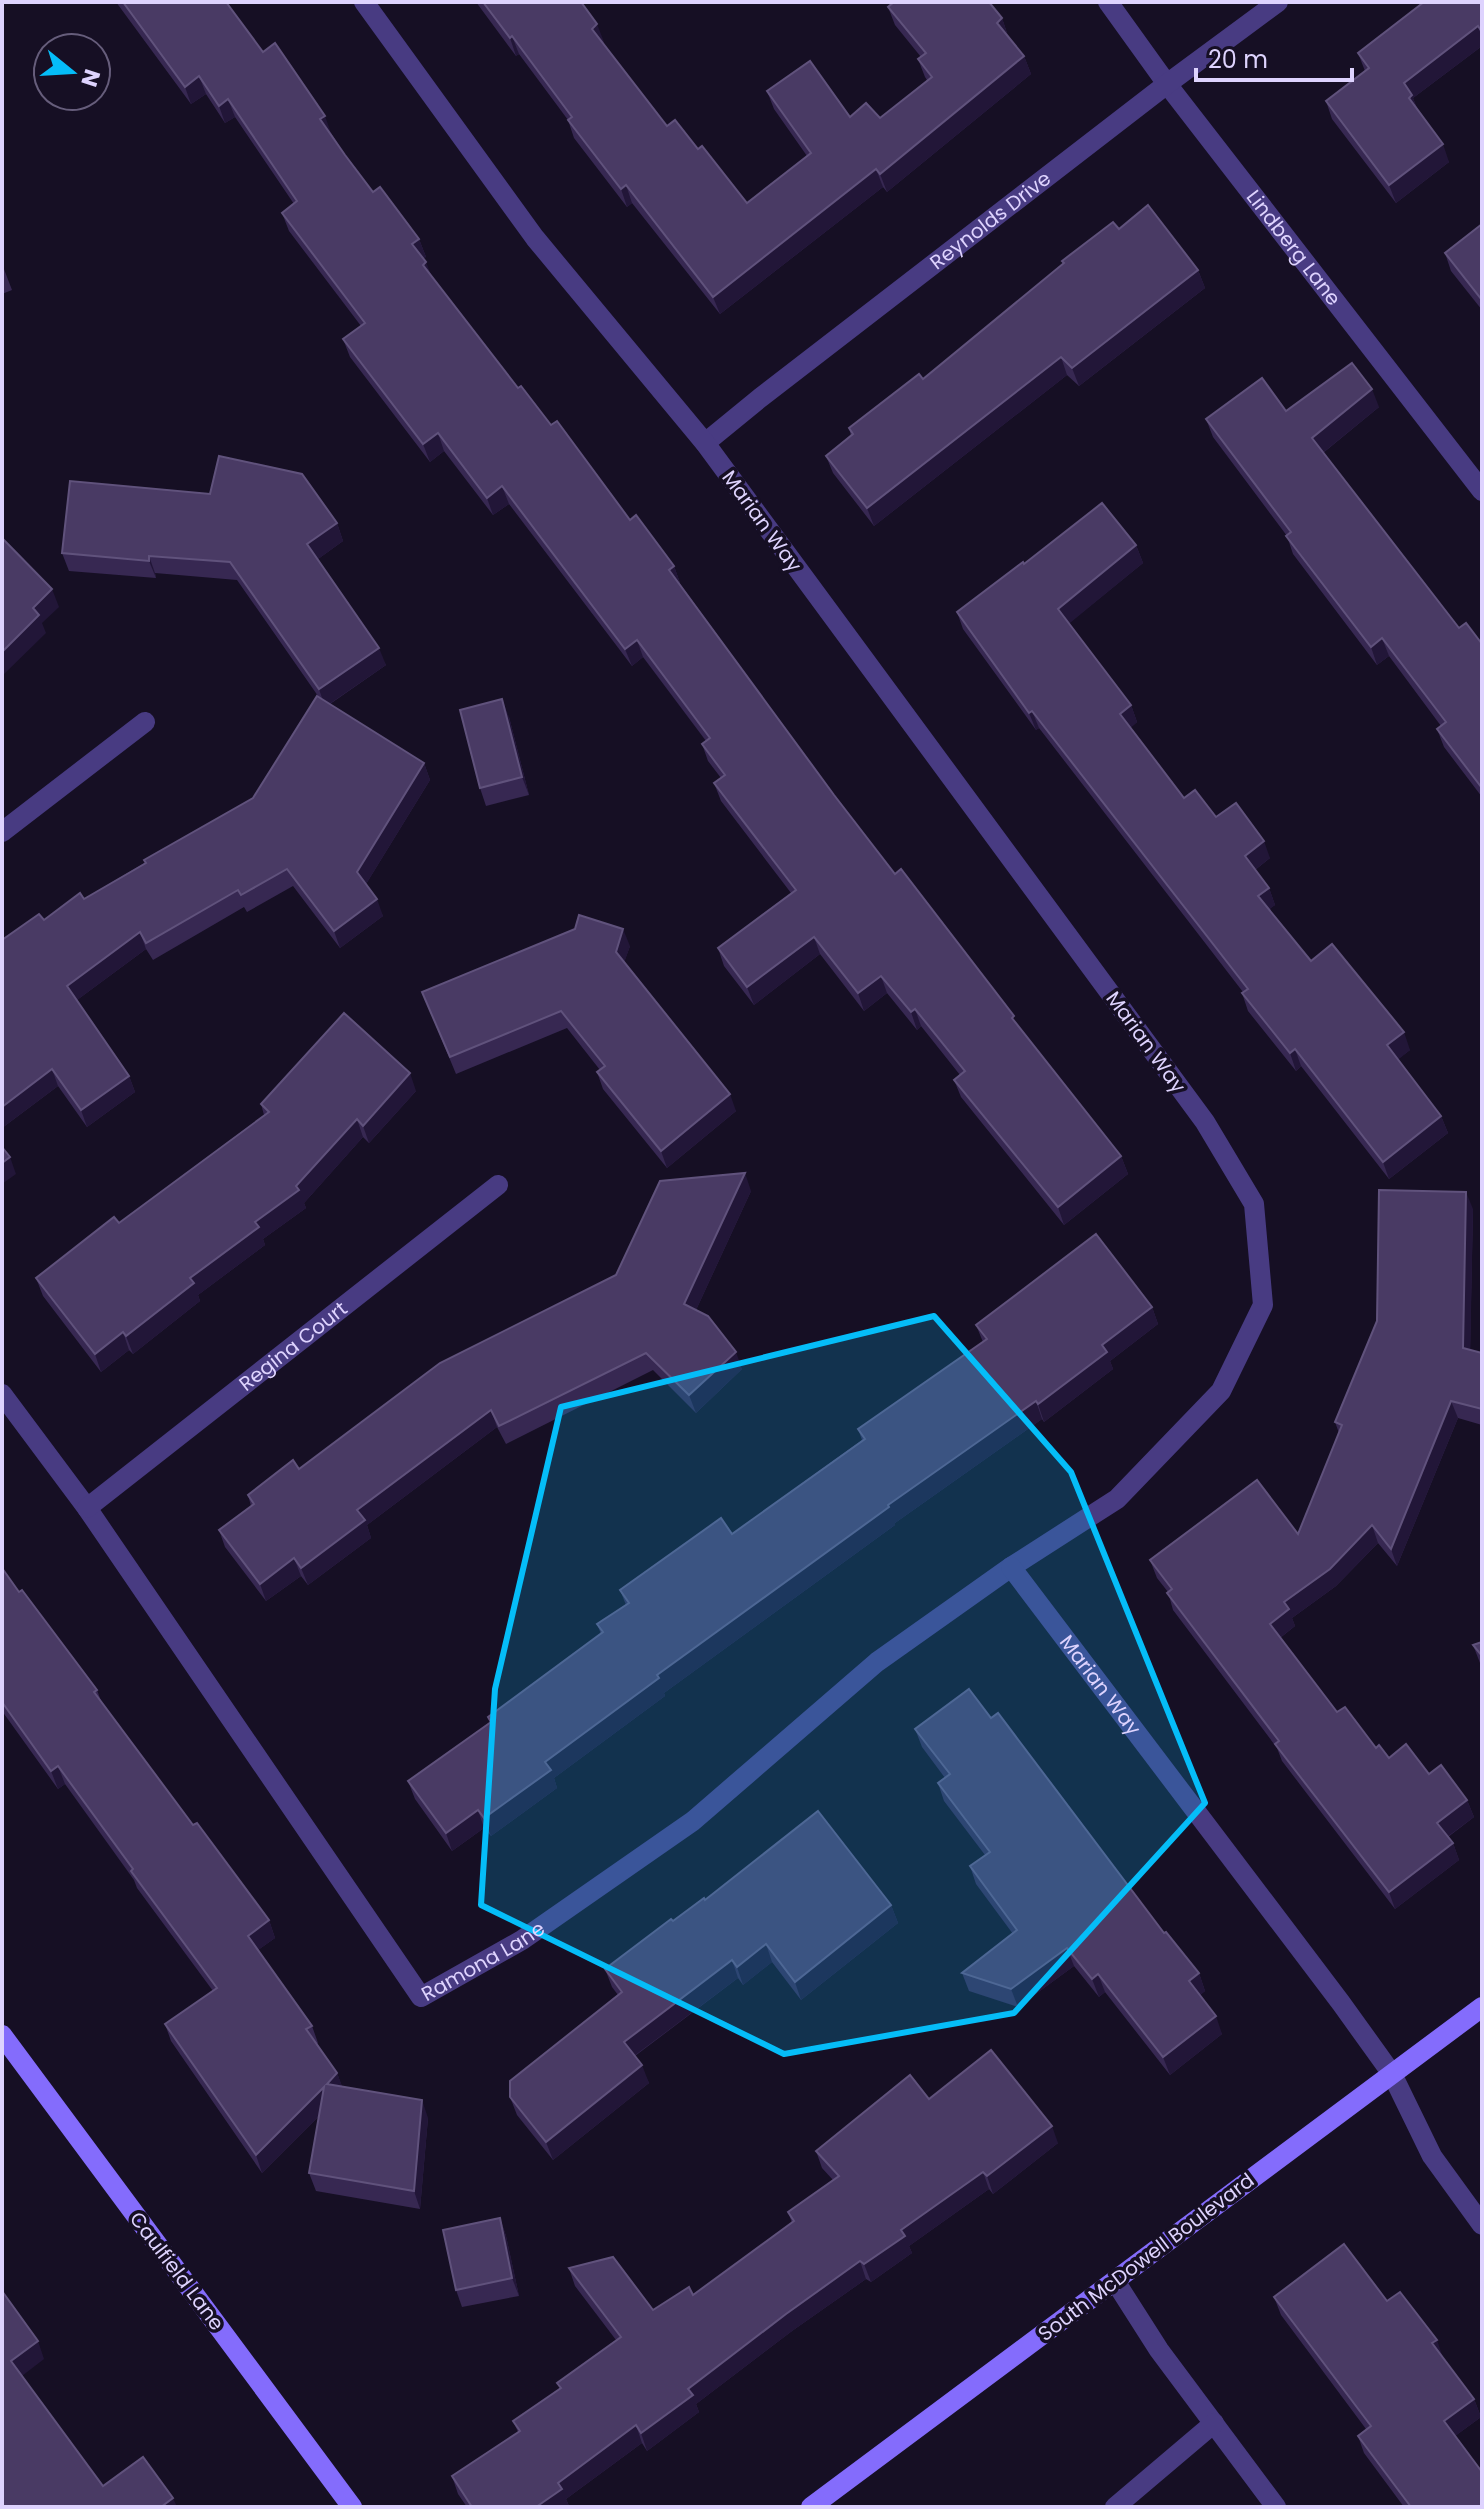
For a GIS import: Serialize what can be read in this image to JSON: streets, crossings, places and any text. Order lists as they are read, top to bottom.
{
  "streets": {
    "main road": ["South McDowell Boulevard", "Caulfield Lane"],
    "street": [
      "Reynolds Drive",
      "Lindberg Lane",
      "Marian Way",
      "Regina Court",
      "Ramona Lane"
    ]
  },
  "crossings": [
    ["Reynolds Drive", "Lindberg Lane"],
    ["Reynolds Drive", "Marian Way"],
    ["Marian Way", "Ramona Lane"],
    ["Marian Way", "South McDowell Boulevard"],
    ["Regina Court", "Ramona Lane"]
  ],
  "scale_bar": "20 m",
  "north": "right"
}
